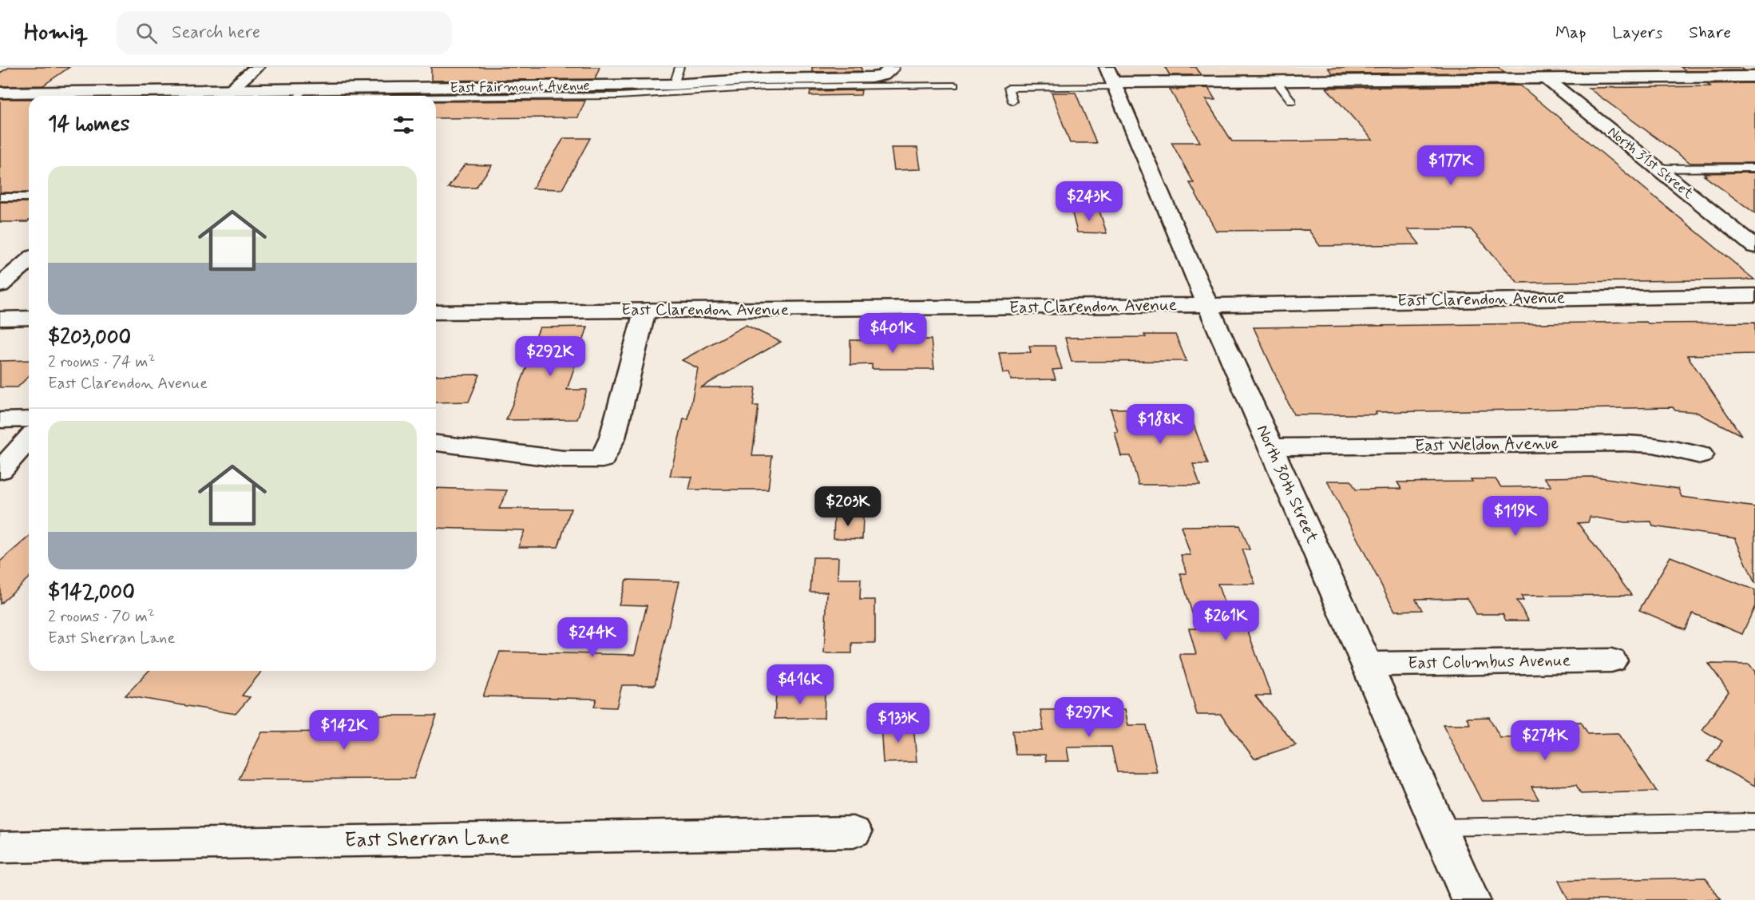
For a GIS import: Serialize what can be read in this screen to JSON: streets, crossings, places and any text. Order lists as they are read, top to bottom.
{
  "streets": {
    "street": [
      "East Fairmount Avenue",
      "North 31st Street",
      "East Clarendon Avenue",
      "East Weldon Avenue",
      "North 30th Street",
      "East Columbus Avenue",
      "East Sherran Lane"
    ]
  },
  "crossings": [
    ["East Clarendon Avenue", "North 30th Street"],
    ["East Weldon Avenue", "North 30th Street"],
    ["North 30th Street", "East Columbus Avenue"]
  ],
  "page": {
    "header": "Homiq",
    "search": "Search here",
    "nav": ["Map", "Layers", "Share"],
    "heading": "14 homes",
    "price": [
      "$177K",
      "$243K",
      "$401K",
      "$292K",
      "$188K",
      "$203K",
      "$119K",
      "$261K",
      "$244K",
      "$416K",
      "$297K",
      "$133K",
      "$142K",
      "$274K"
    ],
    "list": [
      {
        "name": "$203,000",
        "note": "2 rooms · 74 m² · East Clarendon Avenue"
      },
      {
        "name": "$142,000",
        "note": "2 rooms · 70 m² · East Sherran Lane"
      }
    ]
  }
}
